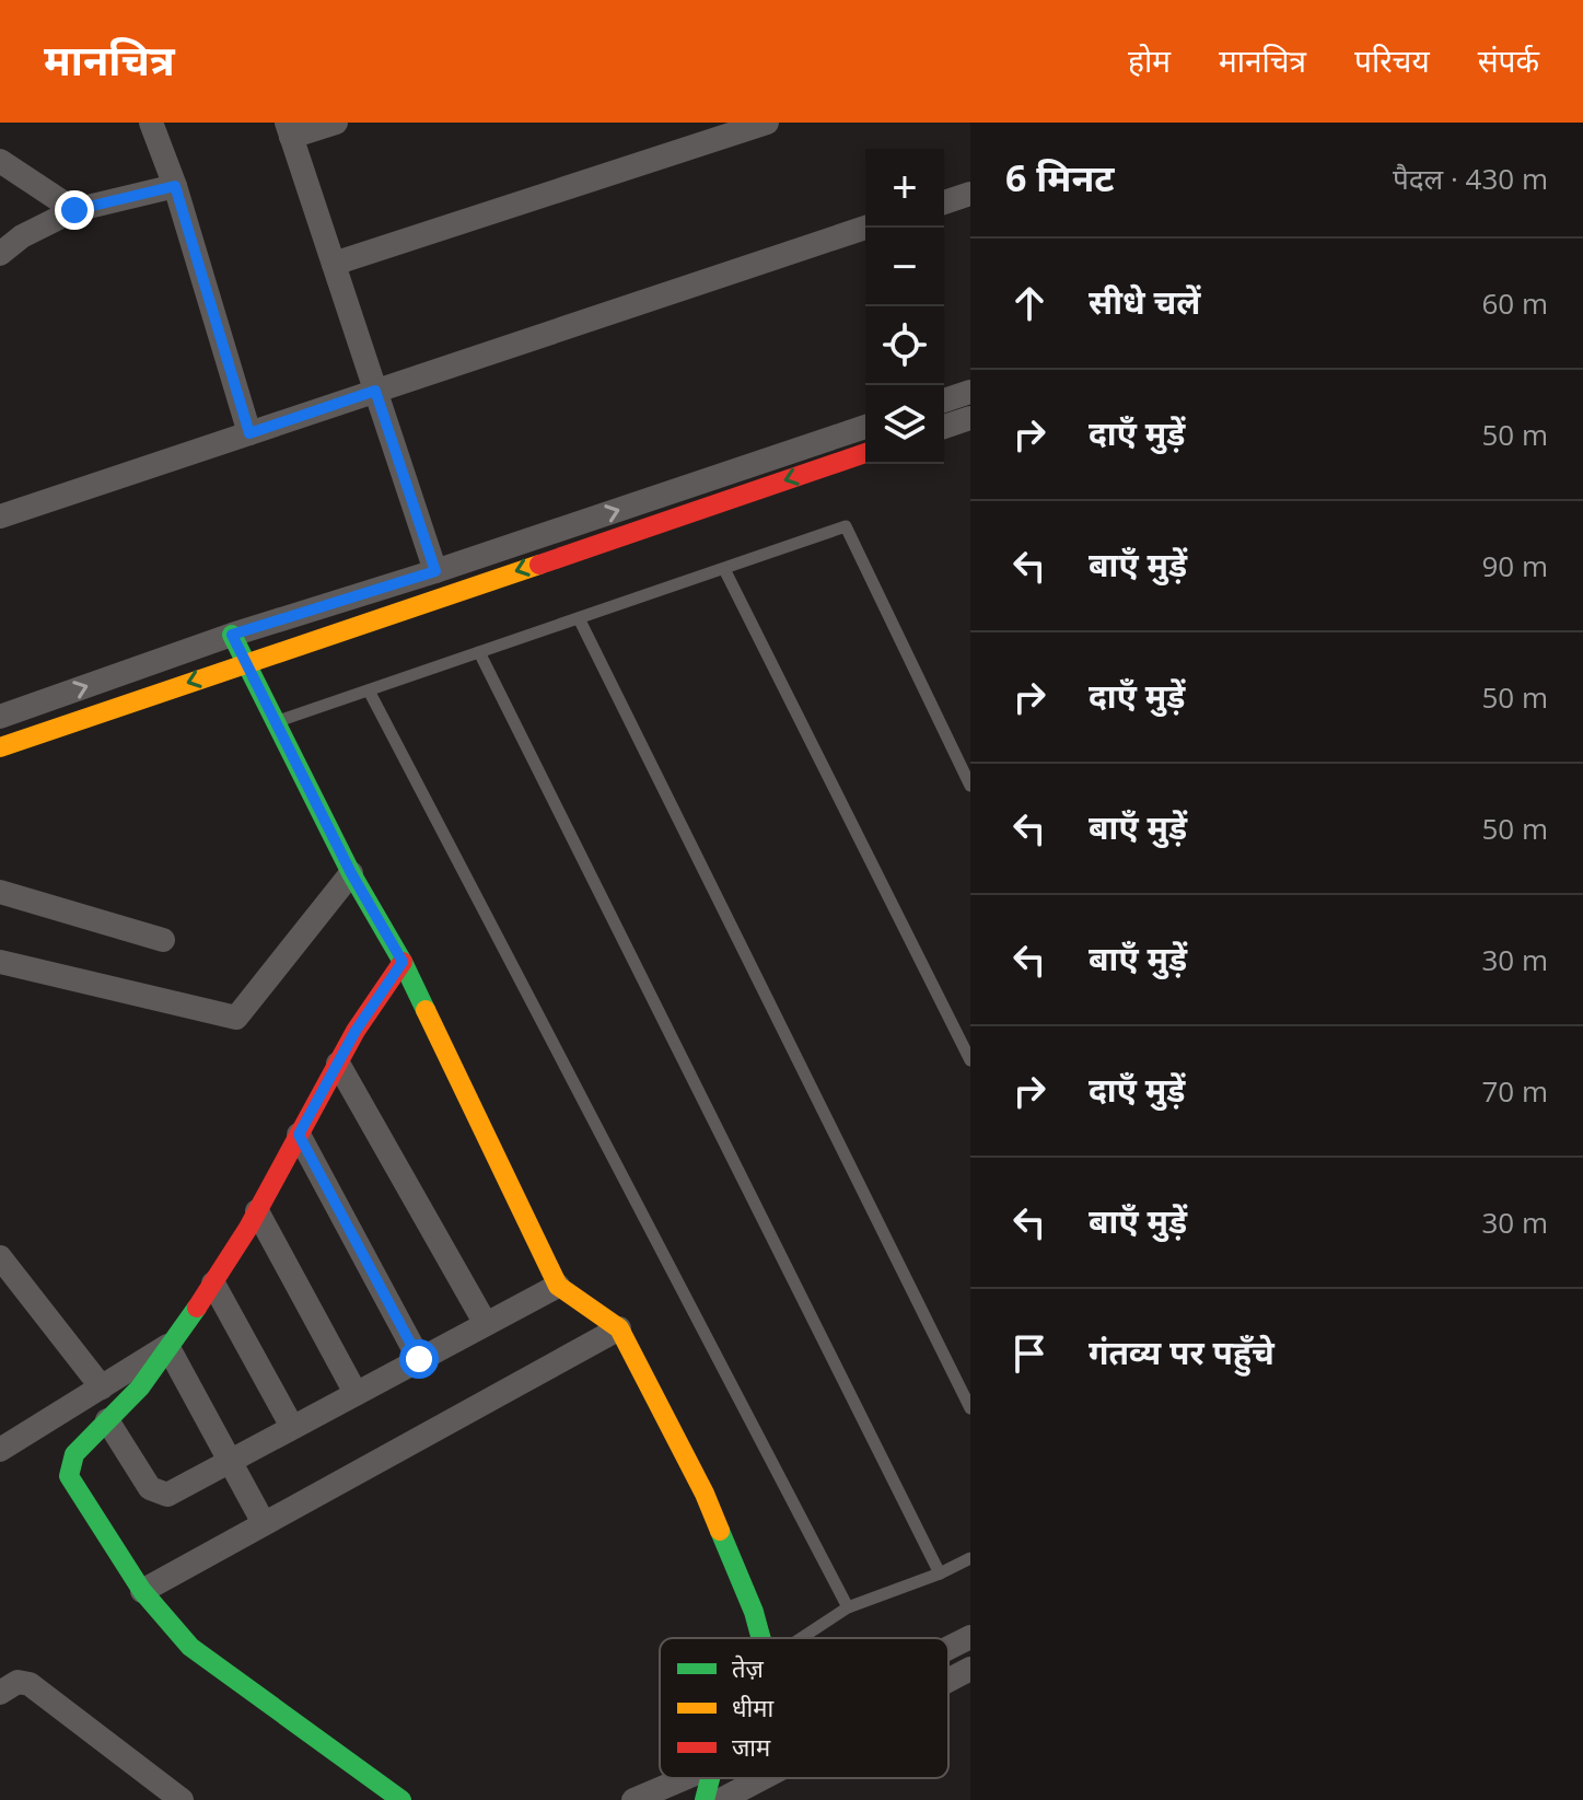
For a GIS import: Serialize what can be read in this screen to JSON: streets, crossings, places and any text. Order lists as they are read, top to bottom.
{
  "legend": ["तेज़", "धीमा", "जाम"],
  "page": {
    "header": "मानचित्र",
    "nav": [
      "होम",
      "मानचित्र",
      "परिचय",
      "संपर्क"
    ],
    "heading": ["6 मिनट", "पैदल · 430 m"],
    "map_buttons": ["+", "−"],
    "list": [
      ["सीधे चलें", "60 m"],
      ["दाएँ मुड़ें", "50 m"],
      ["बाएँ मुड़ें", "90 m"],
      ["दाएँ मुड़ें", "50 m"],
      ["बाएँ मुड़ें", "50 m"],
      ["बाएँ मुड़ें", "30 m"],
      ["दाएँ मुड़ें", "70 m"],
      ["बाएँ मुड़ें", "30 m"],
      "गंतव्य पर पहुँचे"
    ]
  }
}
